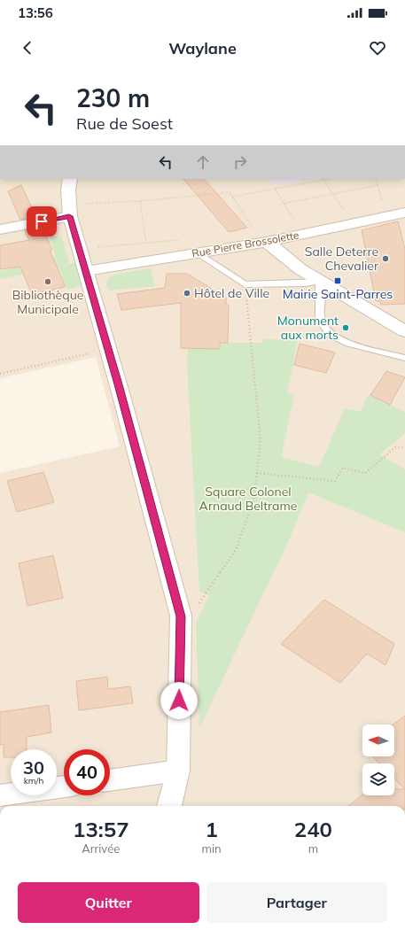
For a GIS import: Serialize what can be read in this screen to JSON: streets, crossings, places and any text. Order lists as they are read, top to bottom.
{
  "streets": {
    "street": ["Rue Pierre Brossolette"]
  },
  "parks": ["Square Colonel Arnaud Beltrame"],
  "places": {
    "other": [
      "Salle Deterre Chevalier",
      "Bibliothèque Municipale",
      "Hôtel de Ville",
      "Monument aux morts"
    ],
    "transit": ["Mairie Saint-Parres"]
  },
  "north": "left",
  "page": {
    "status": "13:56",
    "header": "Waylane",
    "turn": ["230 m", "Rue de Soest"],
    "speed": "30 km/h",
    "limit": "40",
    "eta": [
      "13:57",
      "Arrivée",
      "1",
      "min",
      "240",
      "m"
    ],
    "buttons": ["Quitter", "Partager"]
  }
}
